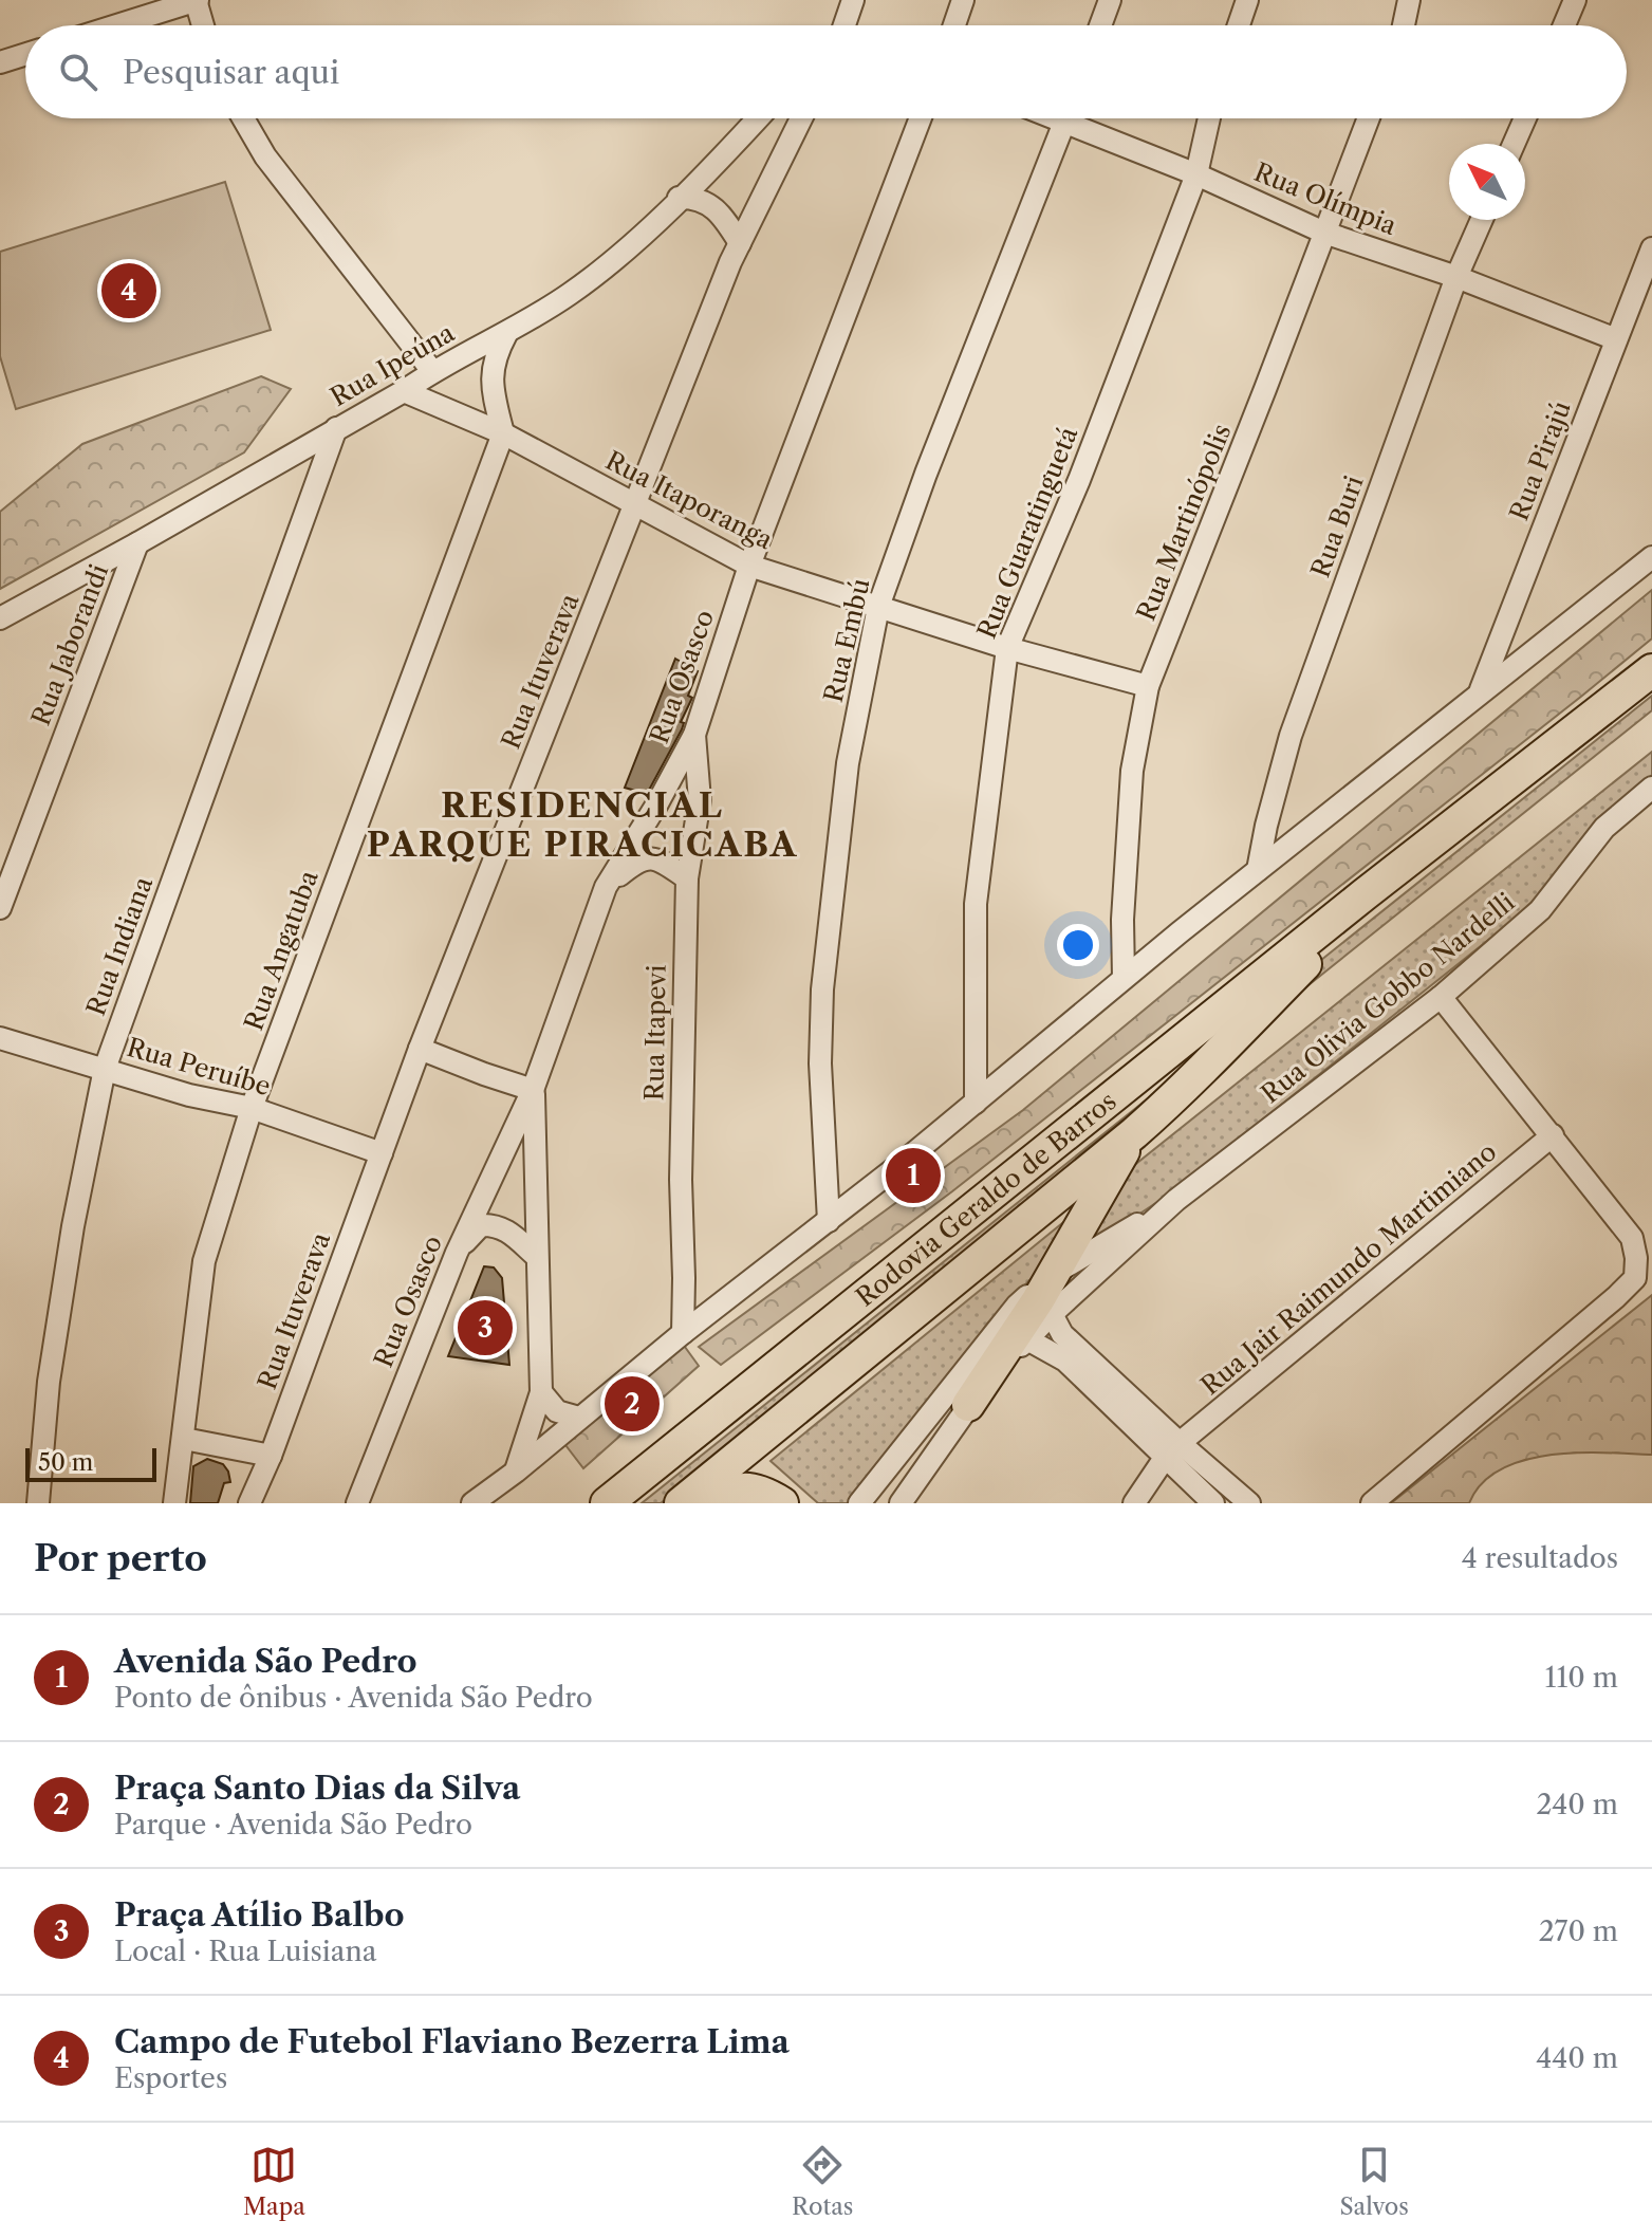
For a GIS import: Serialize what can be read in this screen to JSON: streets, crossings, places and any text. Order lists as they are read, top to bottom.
{
  "streets": {
    "highway": ["Rodovia Geraldo de Barros"],
    "street": [
      "Rua Olímpia",
      "Rua Ipeúna",
      "Rua Pirajú",
      "Rua Itaporanga",
      "Rua Martinópolis",
      "Rua Buri",
      "Rua Guaratinguetá",
      "Rua Embú",
      "Rua Jaborandi",
      "Rua Ituverava",
      "Rua Osasco",
      "Rua Indiana",
      "Rua Angatuba",
      "Rua Olivia Gobbo Nardelli",
      "Rua Itapevi",
      "Rua Peruíbe",
      "Rua Jair Raimundo Martimiano"
    ]
  },
  "crossings": [
    ["Rua Olímpia", "Rua Pirajú"],
    ["Rua Olímpia", "Rua Martinópolis"],
    ["Rua Olímpia", "Rua Buri"],
    ["Rua Olímpia", "Rua Guaratinguetá"],
    ["Rua Ipeúna", "Rua Itaporanga"],
    ["Rua Ipeúna", "Rua Jaborandi"],
    ["Rua Ipeúna", "Rua Indiana"],
    ["Rua Itaporanga", "Rua Martinópolis"],
    ["Rua Itaporanga", "Rua Guaratinguetá"],
    ["Rua Itaporanga", "Rua Embú"],
    ["Rua Itaporanga", "Rua Ituverava"],
    ["Rua Itaporanga", "Rua Osasco"],
    ["Rua Itaporanga", "Rua Angatuba"],
    ["Rua Ituverava", "Rua Peruíbe"],
    ["Rua Osasco", "Rua Itapevi"],
    ["Rua Indiana", "Rua Peruíbe"],
    ["Rua Angatuba", "Rua Peruíbe"]
  ],
  "districts": ["RESIDENCIAL PARQUE PIRACICABA"],
  "scale_bar": "50 m",
  "north": "top left",
  "page": {
    "search": "Pesquisar aqui",
    "pins": [
      "4",
      "1",
      "3",
      "2"
    ],
    "scale": "50 m",
    "heading": ["Por perto", "4 resultados"],
    "list": [
      {
        "mark": "1",
        "name": "Avenida São Pedro",
        "note": "Ponto de ônibus · Avenida São Pedro",
        "value": "110 m"
      },
      {
        "mark": "2",
        "name": "Praça Santo Dias da Silva",
        "note": "Parque · Avenida São Pedro",
        "value": "240 m"
      },
      {
        "mark": "3",
        "name": "Praça Atílio Balbo",
        "note": "Local · Rua Luisiana",
        "value": "270 m"
      },
      {
        "mark": "4",
        "name": "Campo de Futebol Flaviano Bezerra Lima",
        "note": "Esportes",
        "value": "440 m"
      }
    ],
    "nav": ["Mapa", "Rotas", "Salvos"]
  }
}
